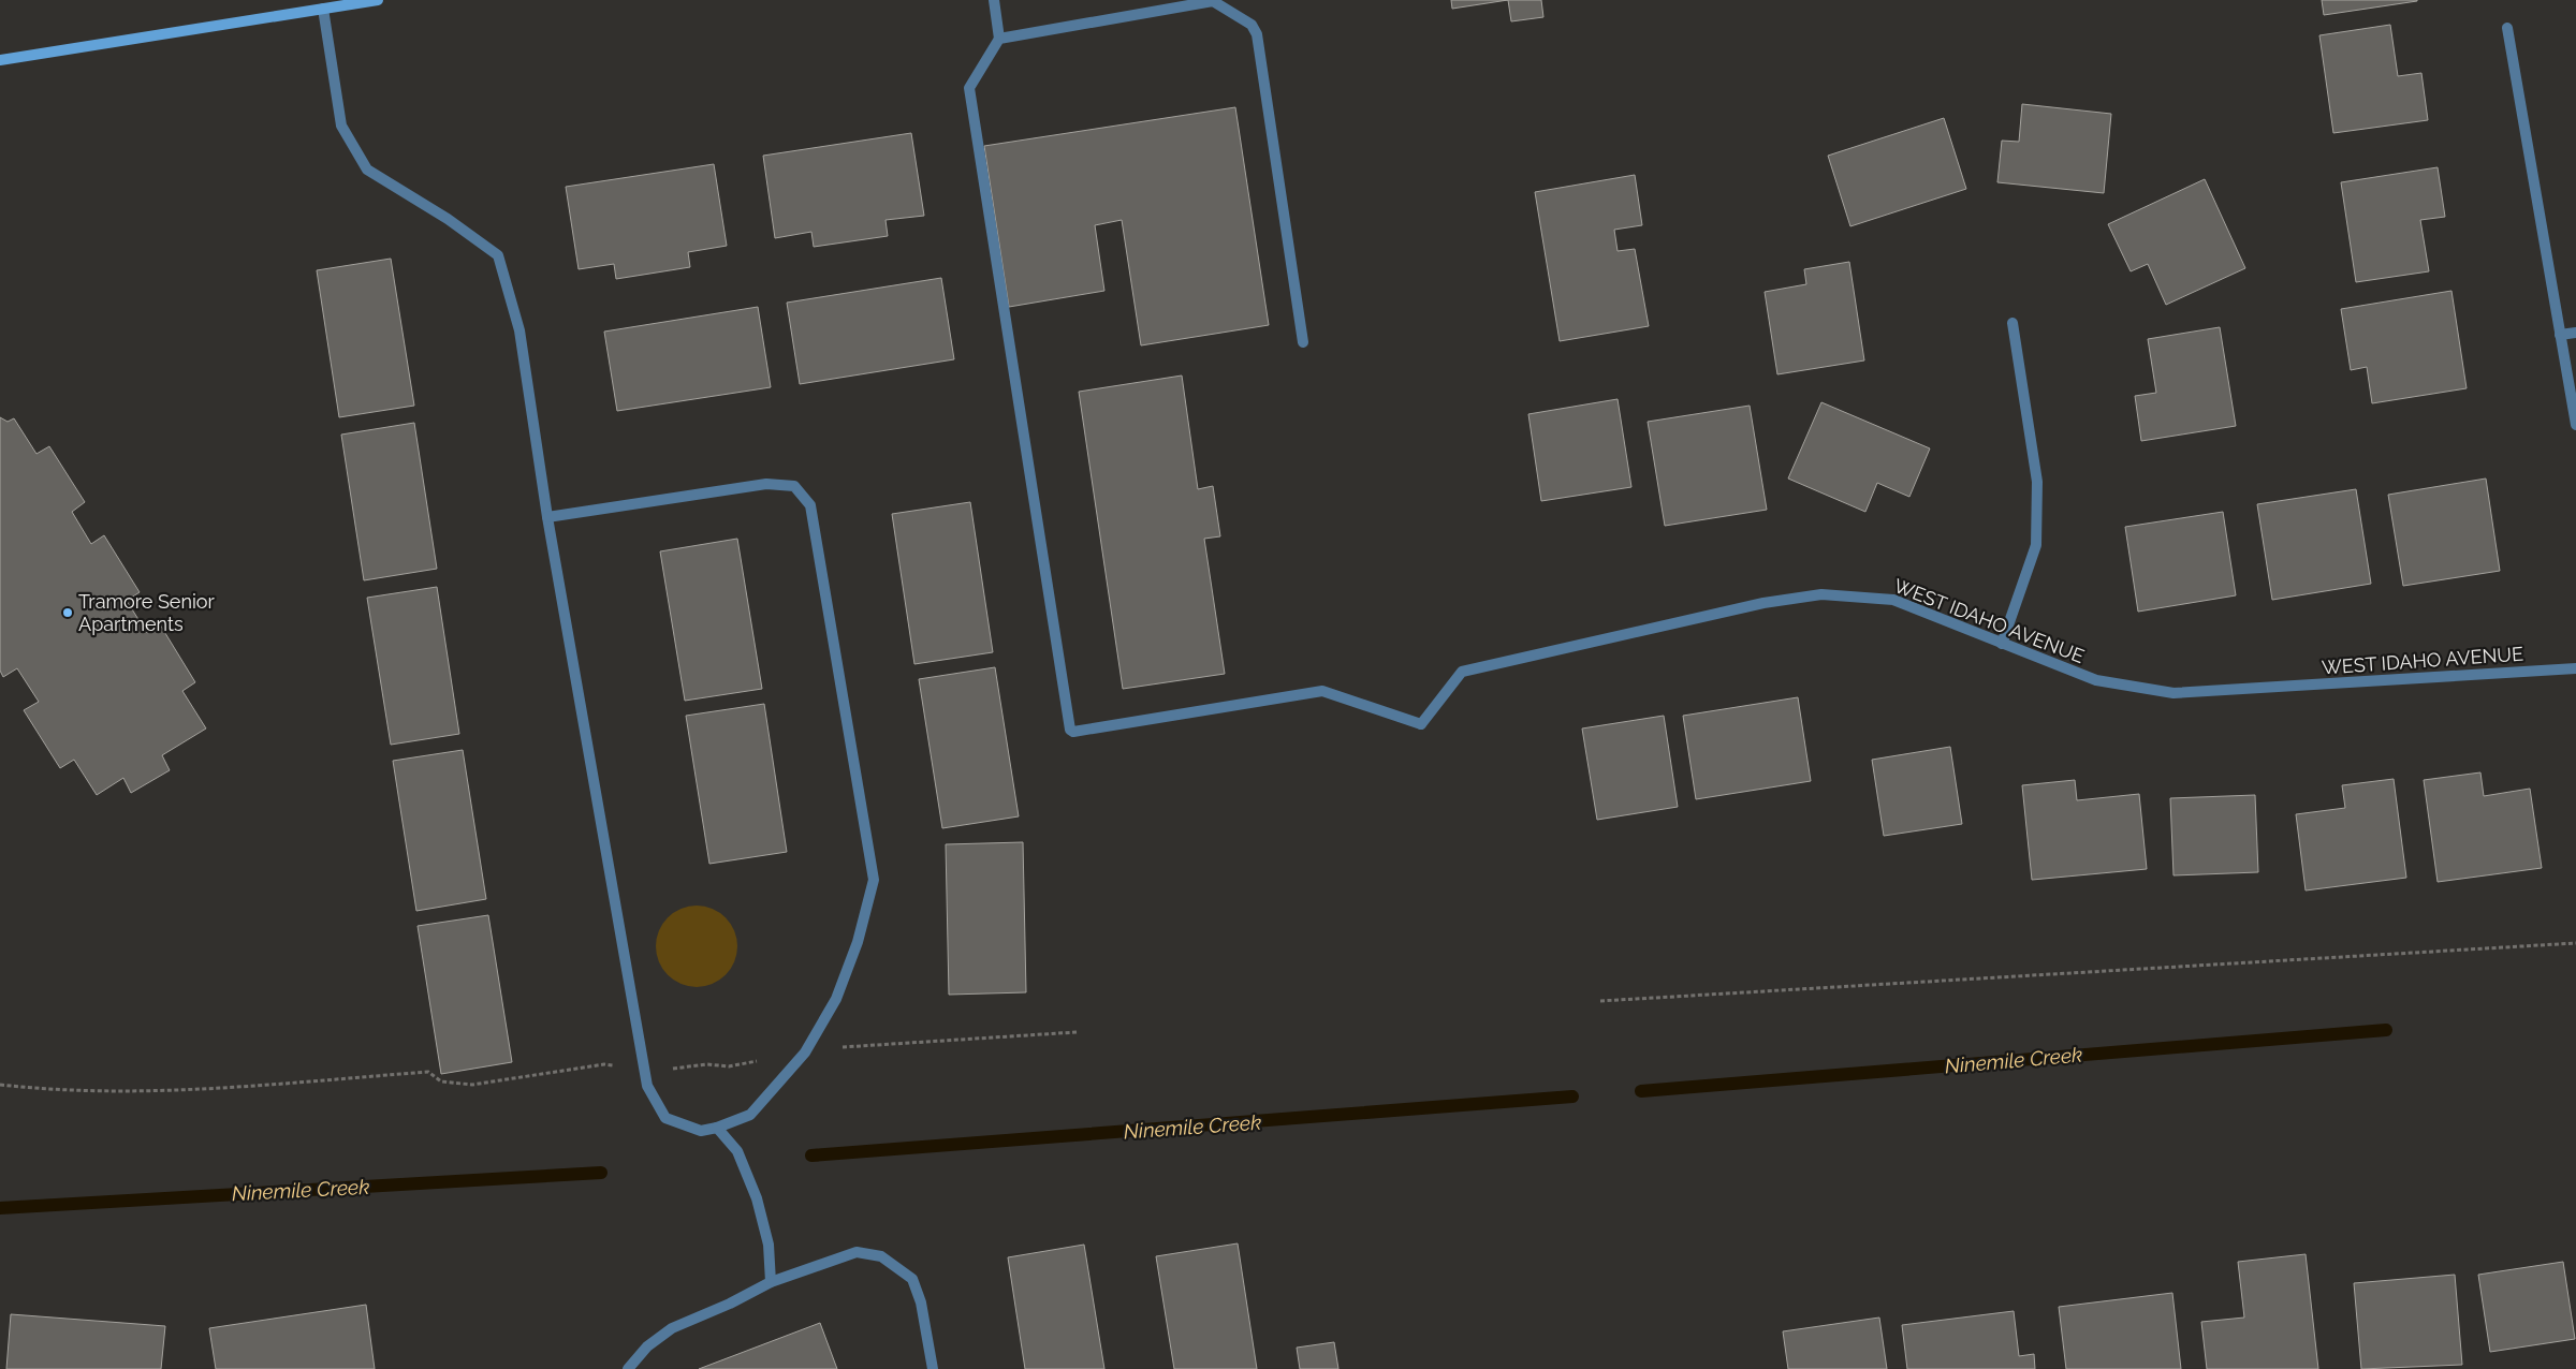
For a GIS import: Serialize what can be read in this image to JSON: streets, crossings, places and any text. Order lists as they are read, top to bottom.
{
  "streets": {
    "street": ["WEST IDAHO AVENUE"]
  },
  "water": ["Ninemile Creek"],
  "places": ["Tramore Senior Apartments"]
}
